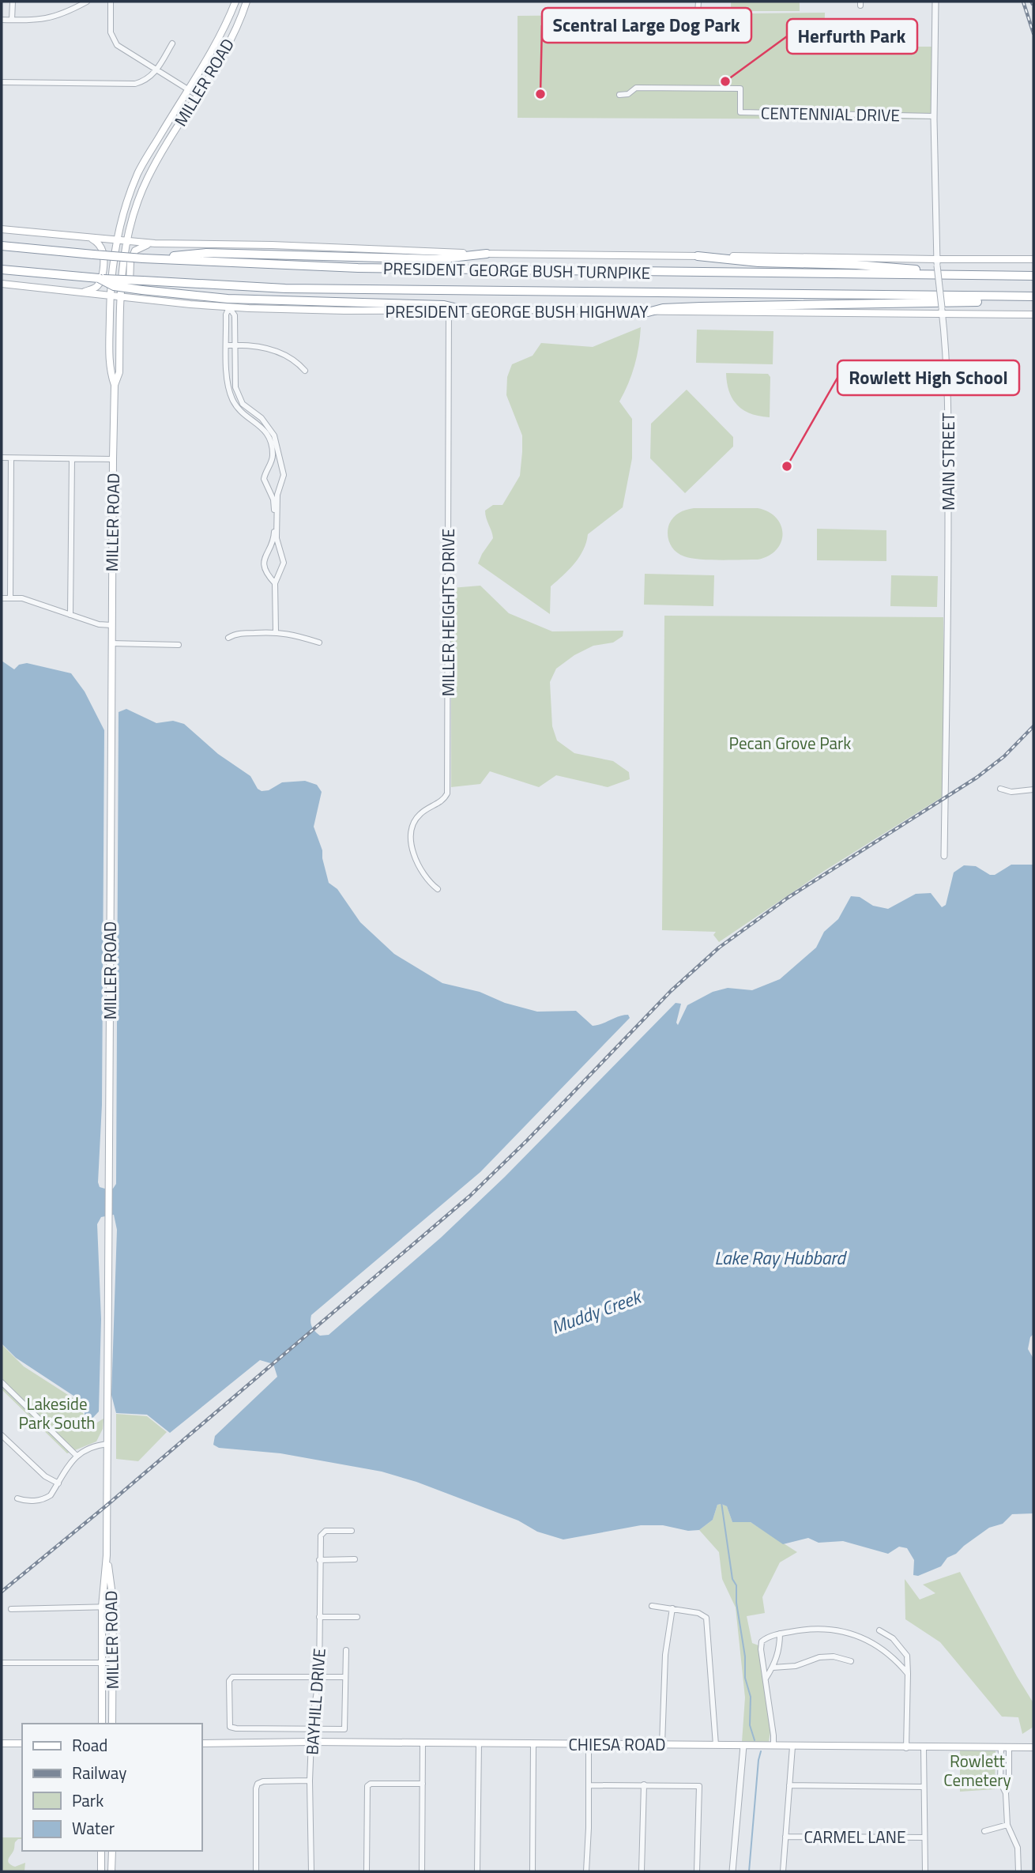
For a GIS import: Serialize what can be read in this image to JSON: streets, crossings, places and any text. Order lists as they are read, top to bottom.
{
  "streets": {
    "highway": ["PRESIDENT GEORGE BUSH TURNPIKE"],
    "main road": ["MILLER ROAD", "PRESIDENT GEORGE BUSH HIGHWAY", "CHIESA ROAD"],
    "street": [
      "CENTENNIAL DRIVE",
      "MAIN STREET",
      "MILLER HEIGHTS DRIVE",
      "BAYHILL DRIVE",
      "CARMEL LANE"
    ]
  },
  "crossings": [
    ["MILLER ROAD", "PRESIDENT GEORGE BUSH HIGHWAY"],
    ["CENTENNIAL DRIVE", "MAIN STREET"],
    ["PRESIDENT GEORGE BUSH TURNPIKE", "PRESIDENT GEORGE BUSH HIGHWAY"],
    ["PRESIDENT GEORGE BUSH TURNPIKE", "MAIN STREET"],
    ["PRESIDENT GEORGE BUSH HIGHWAY", "MAIN STREET"],
    ["PRESIDENT GEORGE BUSH HIGHWAY", "MILLER HEIGHTS DRIVE"],
    ["BAYHILL DRIVE", "CHIESA ROAD"]
  ],
  "water": ["Lake Ray Hubbard", "Muddy Creek"],
  "parks": ["Pecan Grove Park", "Lakeside Park South", "Rowlett Cemetery"],
  "places": ["Herfurth Park", "Scentral Large Dog Park", "Rowlett High School"],
  "legend": [
    "Road",
    "Railway",
    "Park",
    "Water"
  ]
}
